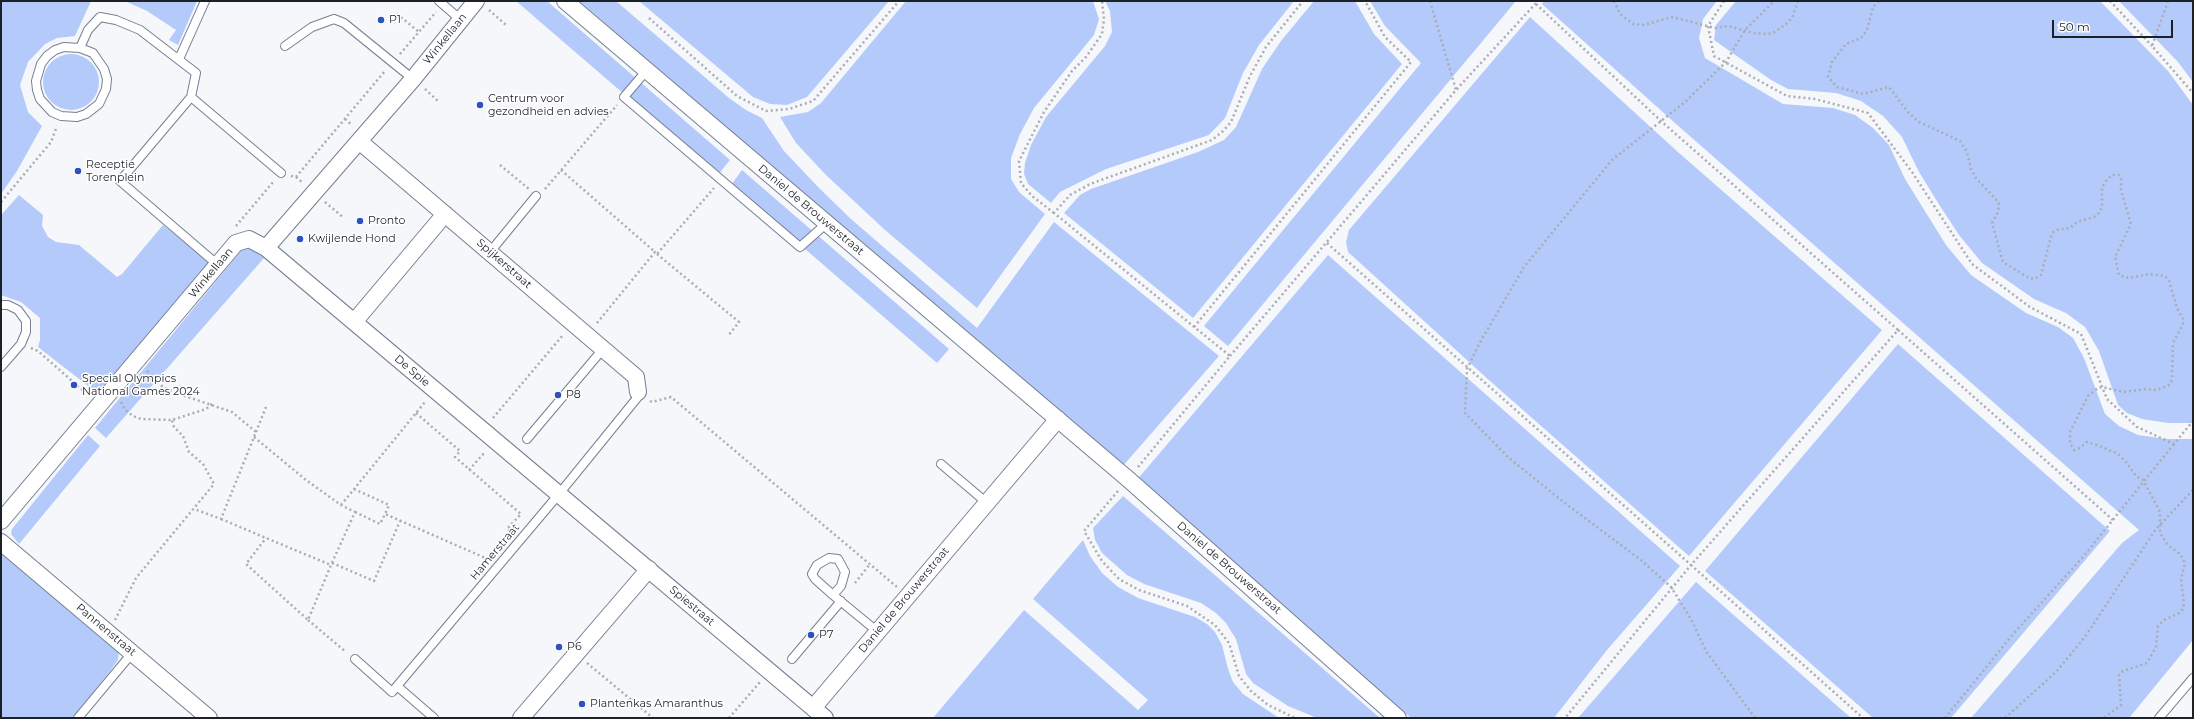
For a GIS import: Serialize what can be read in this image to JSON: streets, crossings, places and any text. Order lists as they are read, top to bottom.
{
  "streets": {
    "street": [
      "Winkellaan",
      "Daniel de Brouwerstraat",
      "Spijkerstraat",
      "De Spie",
      "Spiestraat",
      "Pannenstraat"
    ],
    "lane": ["Hamerstraat"]
  },
  "crossings": [
    ["Winkellaan", "Spijkerstraat"],
    ["Winkellaan", "De Spie"],
    ["Daniel de Brouwerstraat", "Spiestraat"],
    ["Spijkerstraat", "Hamerstraat"],
    ["De Spie", "Hamerstraat"],
    ["De Spie", "Spiestraat"],
    ["Hamerstraat", "Spiestraat"]
  ],
  "places": [
    "P1",
    "Centrum voor gezondheid en advies",
    "Receptie Torenplein",
    "Pronto",
    "Kwijlende Hond",
    "Special Olympics National Games 2024",
    "P8",
    "P7",
    "P6",
    "Plantenkas Amaranthus"
  ],
  "scale_bar": "50 m"
}
